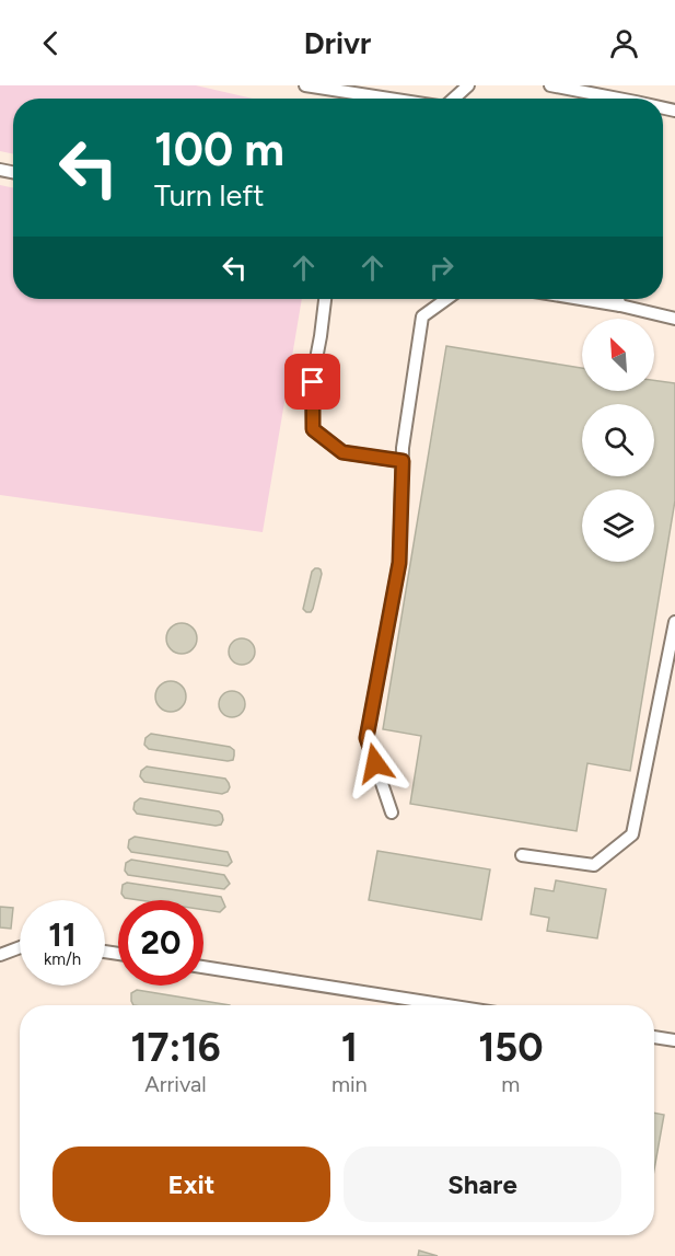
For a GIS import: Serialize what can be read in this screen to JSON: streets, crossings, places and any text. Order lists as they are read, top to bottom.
{
  "north": "top left",
  "page": {
    "header": "Drivr",
    "turn": ["100 m", "Turn left"],
    "speed": "11 km/h",
    "limit": "20",
    "eta": [
      "17:16",
      "Arrival",
      "1",
      "min",
      "150",
      "m"
    ],
    "buttons": ["Exit", "Share"]
  }
}
